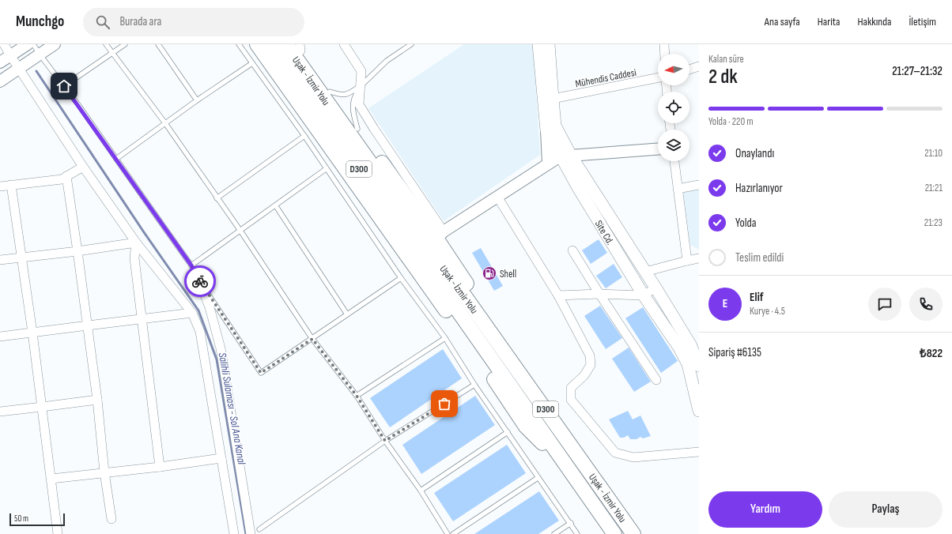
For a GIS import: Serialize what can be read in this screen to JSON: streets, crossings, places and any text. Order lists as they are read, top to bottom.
{
  "streets": {
    "highway": ["Uşak - İzmir Yolu", "D300"],
    "main road": ["Site Cd."],
    "street": ["Mühendis Caddesi"]
  },
  "crossings": [
    ["Mühendis Caddesi", "Site Cd."]
  ],
  "water": ["Salihli Sulaması - Sol Ana Kanal"],
  "places": {
    "fuel station": ["Shell"]
  },
  "scale_bar": "50 m",
  "north": "left",
  "page": {
    "header": "Munchgo",
    "search": "Burada ara",
    "nav": [
      "Ana sayfa",
      "Harita",
      "Hakkında",
      "İletişim"
    ],
    "heading": ["2 dk", "Kalan süre", "21:27–21:32"],
    "panel": [
      "Elif",
      "Kurye · 4.5",
      "Sipariş #6135",
      "₺822"
    ],
    "bar": "Yolda · 220 m",
    "list": [
      ["Onaylandı", "21:10"],
      ["Hazırlanıyor", "21:21"],
      ["Yolda", "21:23"],
      "Teslim edildi"
    ],
    "round": "E",
    "buttons": ["Yardım", "Paylaş"],
    "scale": "50 m"
  }
}
